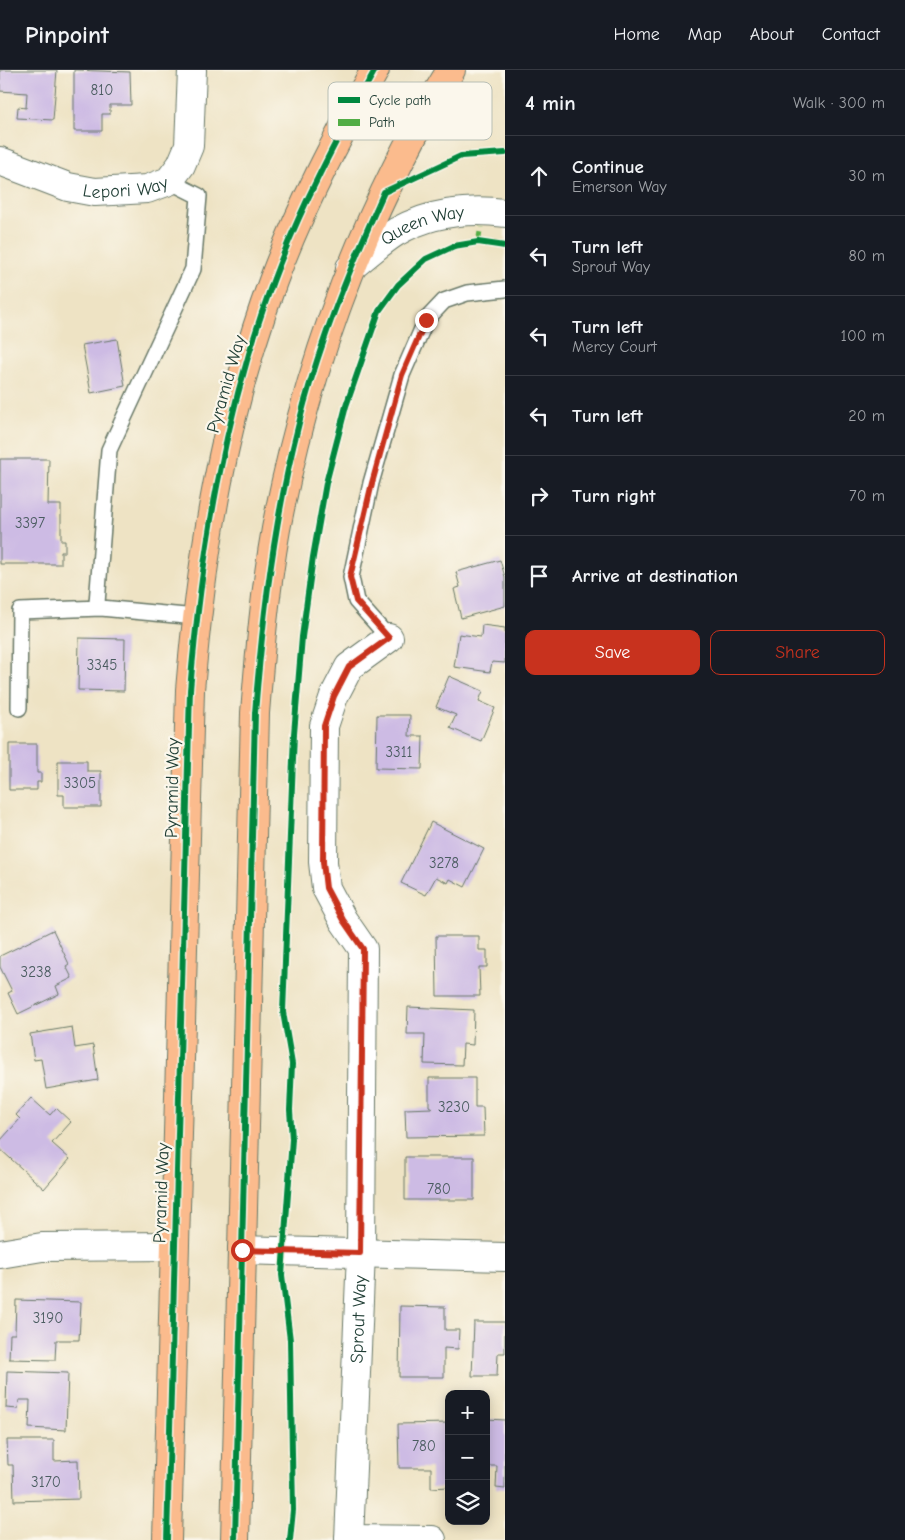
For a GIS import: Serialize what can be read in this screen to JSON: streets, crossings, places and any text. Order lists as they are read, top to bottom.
{
  "streets": {
    "main road": ["Pyramid Way"],
    "street": ["Lepori Way", "Queen Way", "Sprout Way"]
  },
  "house_numbers": [
    "810",
    "3397",
    "3345",
    "3311",
    "3305",
    "3278",
    "3238",
    "3230",
    "780",
    "3190",
    "780",
    "3170"
  ],
  "legend": ["Cycle path", "Path"],
  "page": {
    "header": "Pinpoint",
    "nav": [
      "Home",
      "Map",
      "About",
      "Contact"
    ],
    "heading": ["4 min", "Walk · 300 m"],
    "list": [
      ["Continue", "Emerson Way", "30 m"],
      ["Turn left", "Sprout Way", "80 m"],
      ["Turn left", "Mercy Court", "100 m"],
      ["Turn left", "20 m"],
      ["Turn right", "70 m"],
      "Arrive at destination"
    ],
    "buttons": ["Save", "Share"],
    "map_buttons": ["+", "−"]
  }
}
